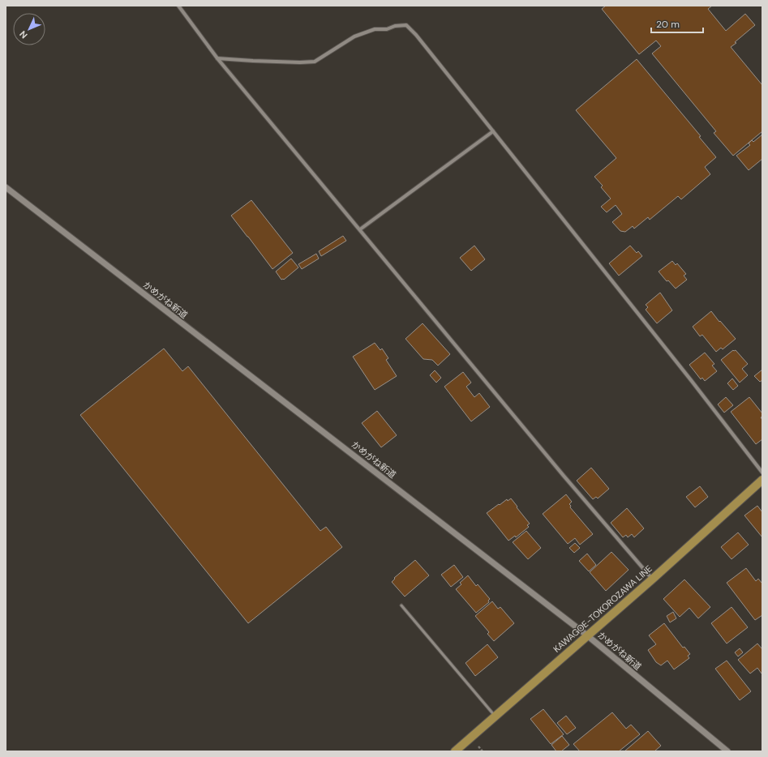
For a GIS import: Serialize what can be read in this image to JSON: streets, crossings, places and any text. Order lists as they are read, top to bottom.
{
  "streets": {
    "main road": ["KAWAGOE-TOKOROZAWA LINE"],
    "street": ["かめがね新道"]
  },
  "crossings": [
    ["かめがね新道", "KAWAGOE-TOKOROZAWA LINE"]
  ],
  "scale_bar": "20 m",
  "north": "bottom left"
}
